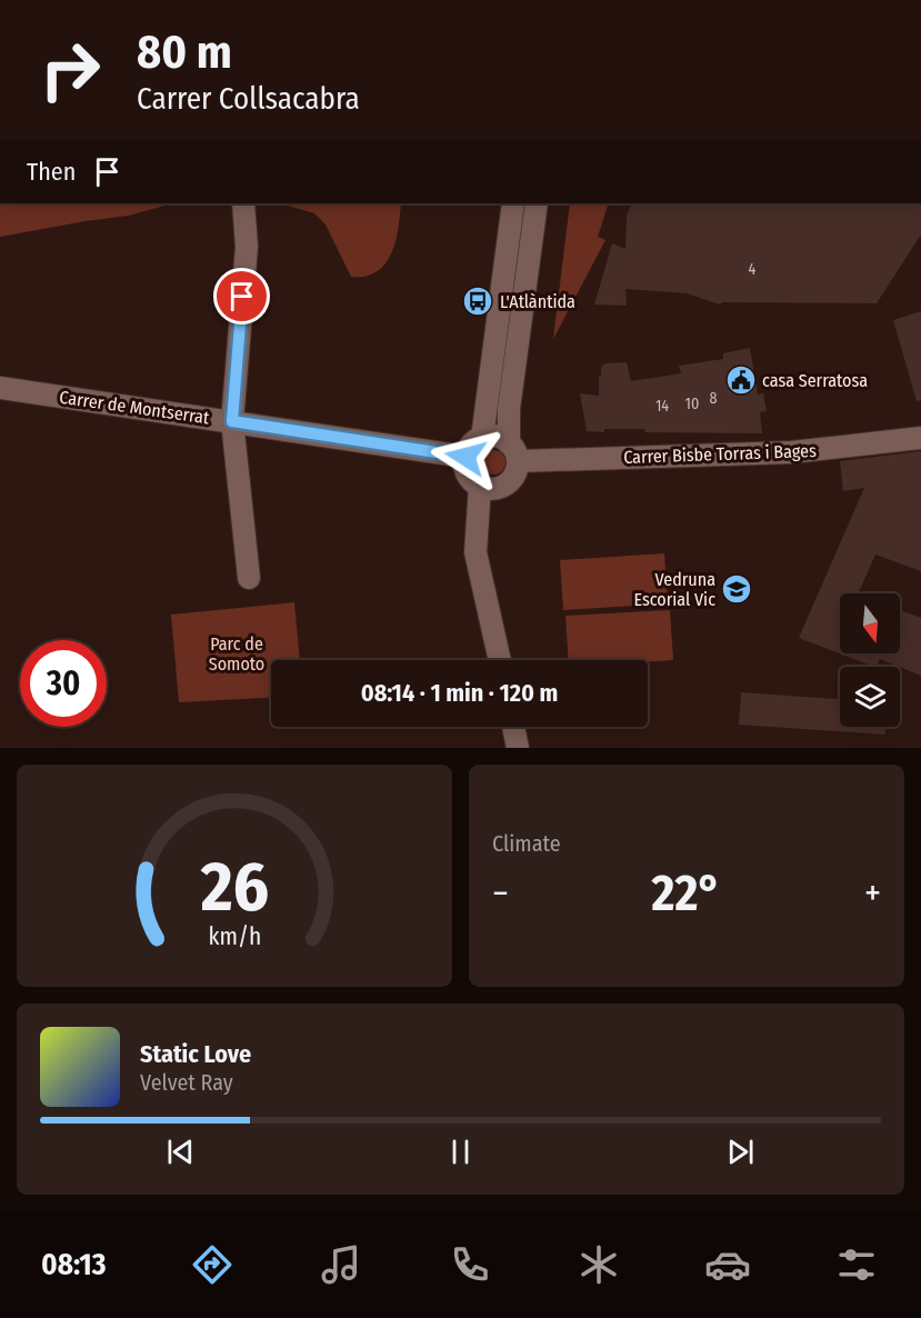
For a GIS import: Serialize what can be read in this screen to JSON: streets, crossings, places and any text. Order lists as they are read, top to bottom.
{
  "streets": {
    "street": ["Carrer de Montserrat", "Carrer Bisbe Torras i Bages"]
  },
  "crossings": [
    ["Carrer de Montserrat", "Carrer Bisbe Torras i Bages"]
  ],
  "parks": ["Parc de Somoto"],
  "places": {
    "bus stop": ["L'Atlàntida"],
    "public building": ["casa Serratosa"],
    "school or university": ["Vedruna Escorial Vic"]
  },
  "house_numbers": [
    "4",
    "8",
    "10",
    "14"
  ],
  "north": "bottom",
  "page": {
    "turn": ["80 m", "Carrer Collsacabra"],
    "then": "Then",
    "limit": "30",
    "trip": "08:14 · 1 min · 120 m",
    "tile": "Climate",
    "heat": ["−", "22°", "+"],
    "song": ["Static Love", "Velvet Ray"],
    "tabs": "08:13",
    "gauge": ["26", "km/h"]
  }
}
